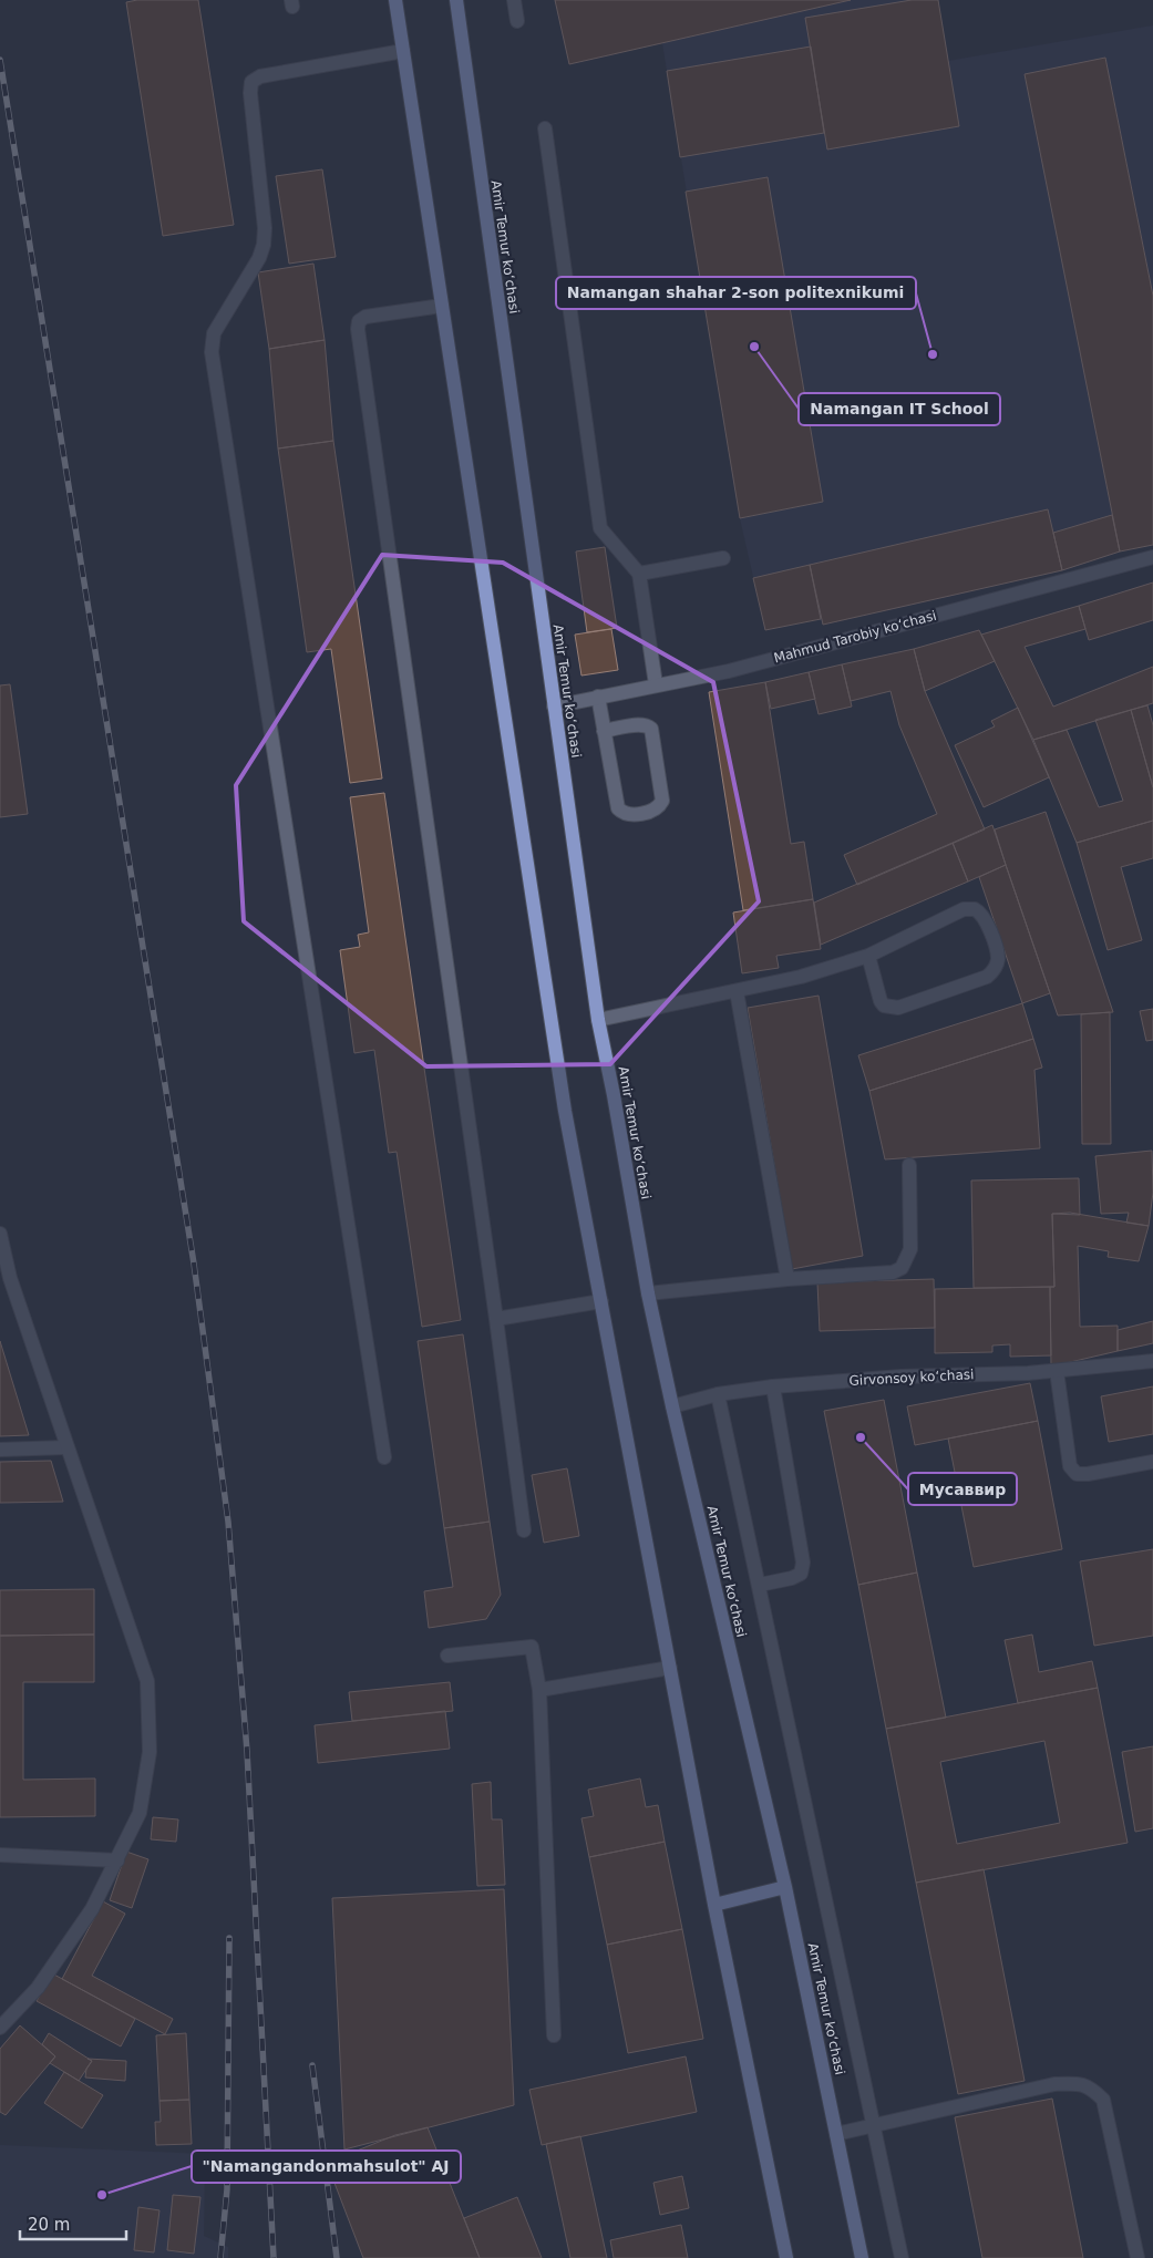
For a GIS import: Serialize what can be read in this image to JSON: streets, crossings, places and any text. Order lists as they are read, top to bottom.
{
  "streets": {
    "main road": ["Amir Temur koʻchasi"],
    "street": ["Mahmud Tarobiy koʻchasi", "Girvonsoy koʻchasi"]
  },
  "crossings": [
    ["Amir Temur koʻchasi", "Mahmud Tarobiy koʻchasi"],
    ["Amir Temur koʻchasi", "Girvonsoy koʻchasi"]
  ],
  "places": [
    "Namangan IT School",
    "Namangan shahar 2-son politexnikumi",
    "Мусаввир",
    "\"Namangandonmahsulot\" AJ"
  ],
  "scale_bar": "20 m"
}
